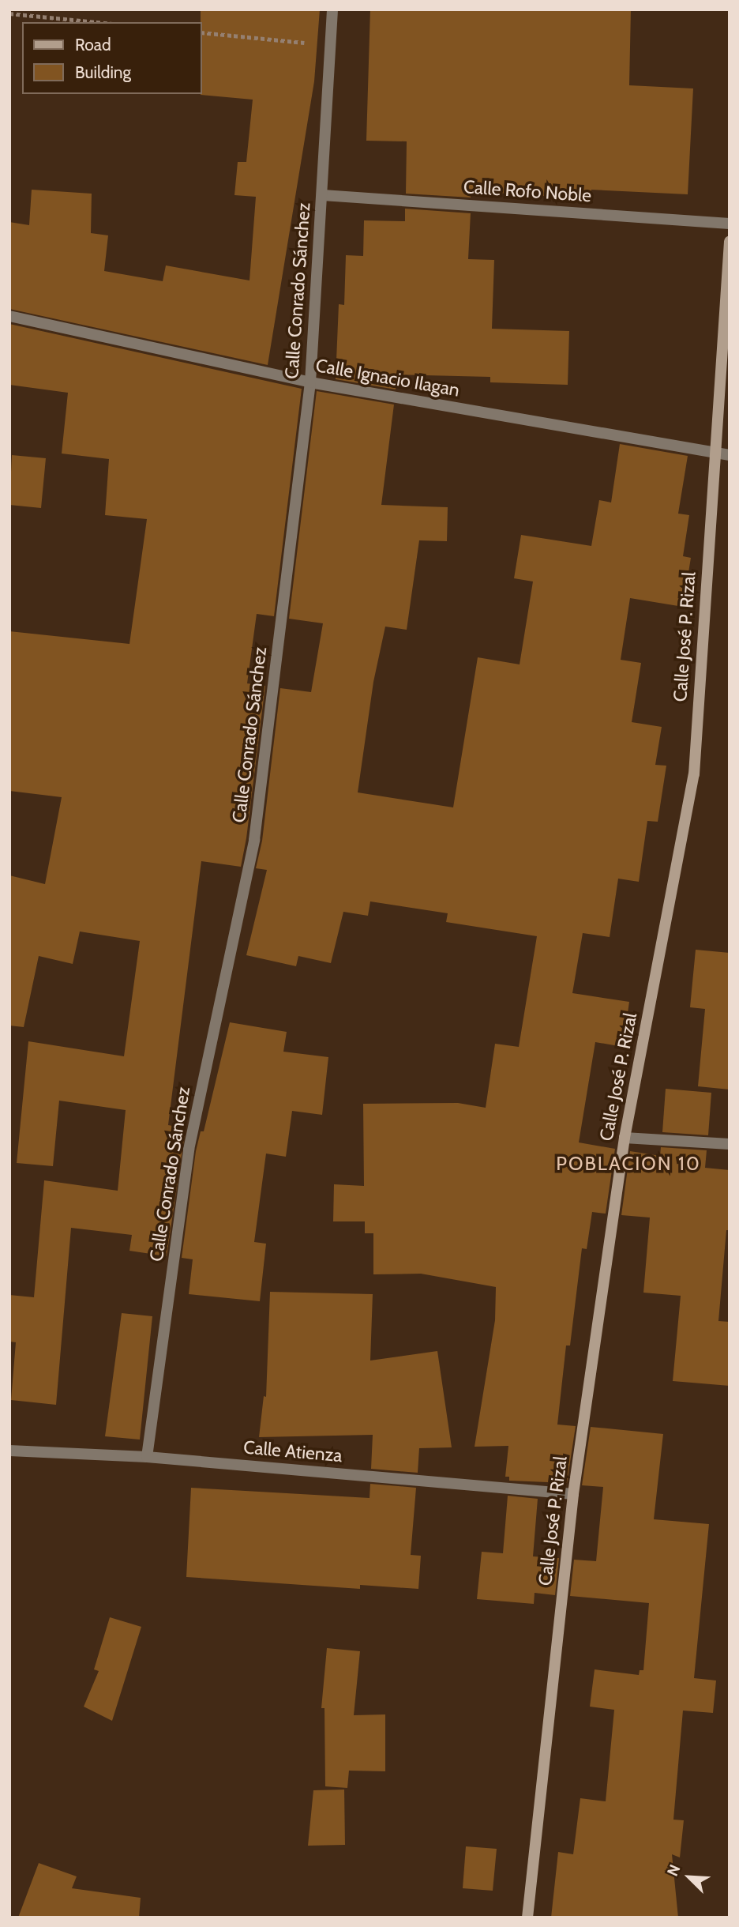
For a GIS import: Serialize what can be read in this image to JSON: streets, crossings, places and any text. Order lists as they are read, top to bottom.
{
  "streets": {
    "main road": ["Calle José P. Rizal"],
    "street": [
      "Calle Rofo Noble",
      "Calle Conrado Sánchez",
      "Calle Ignacio Ilagan",
      "Calle Atienza"
    ]
  },
  "crossings": [
    ["Calle Rofo Noble", "Calle Conrado Sánchez"],
    ["Calle Conrado Sánchez", "Calle Ignacio Ilagan"],
    ["Calle Conrado Sánchez", "Calle Atienza"],
    ["Calle Ignacio Ilagan", "Calle José P. Rizal"],
    ["Calle José P. Rizal", "Calle Atienza"]
  ],
  "districts": ["POBLACION 10"],
  "legend": ["Road", "Building"],
  "north": "top left"
}
